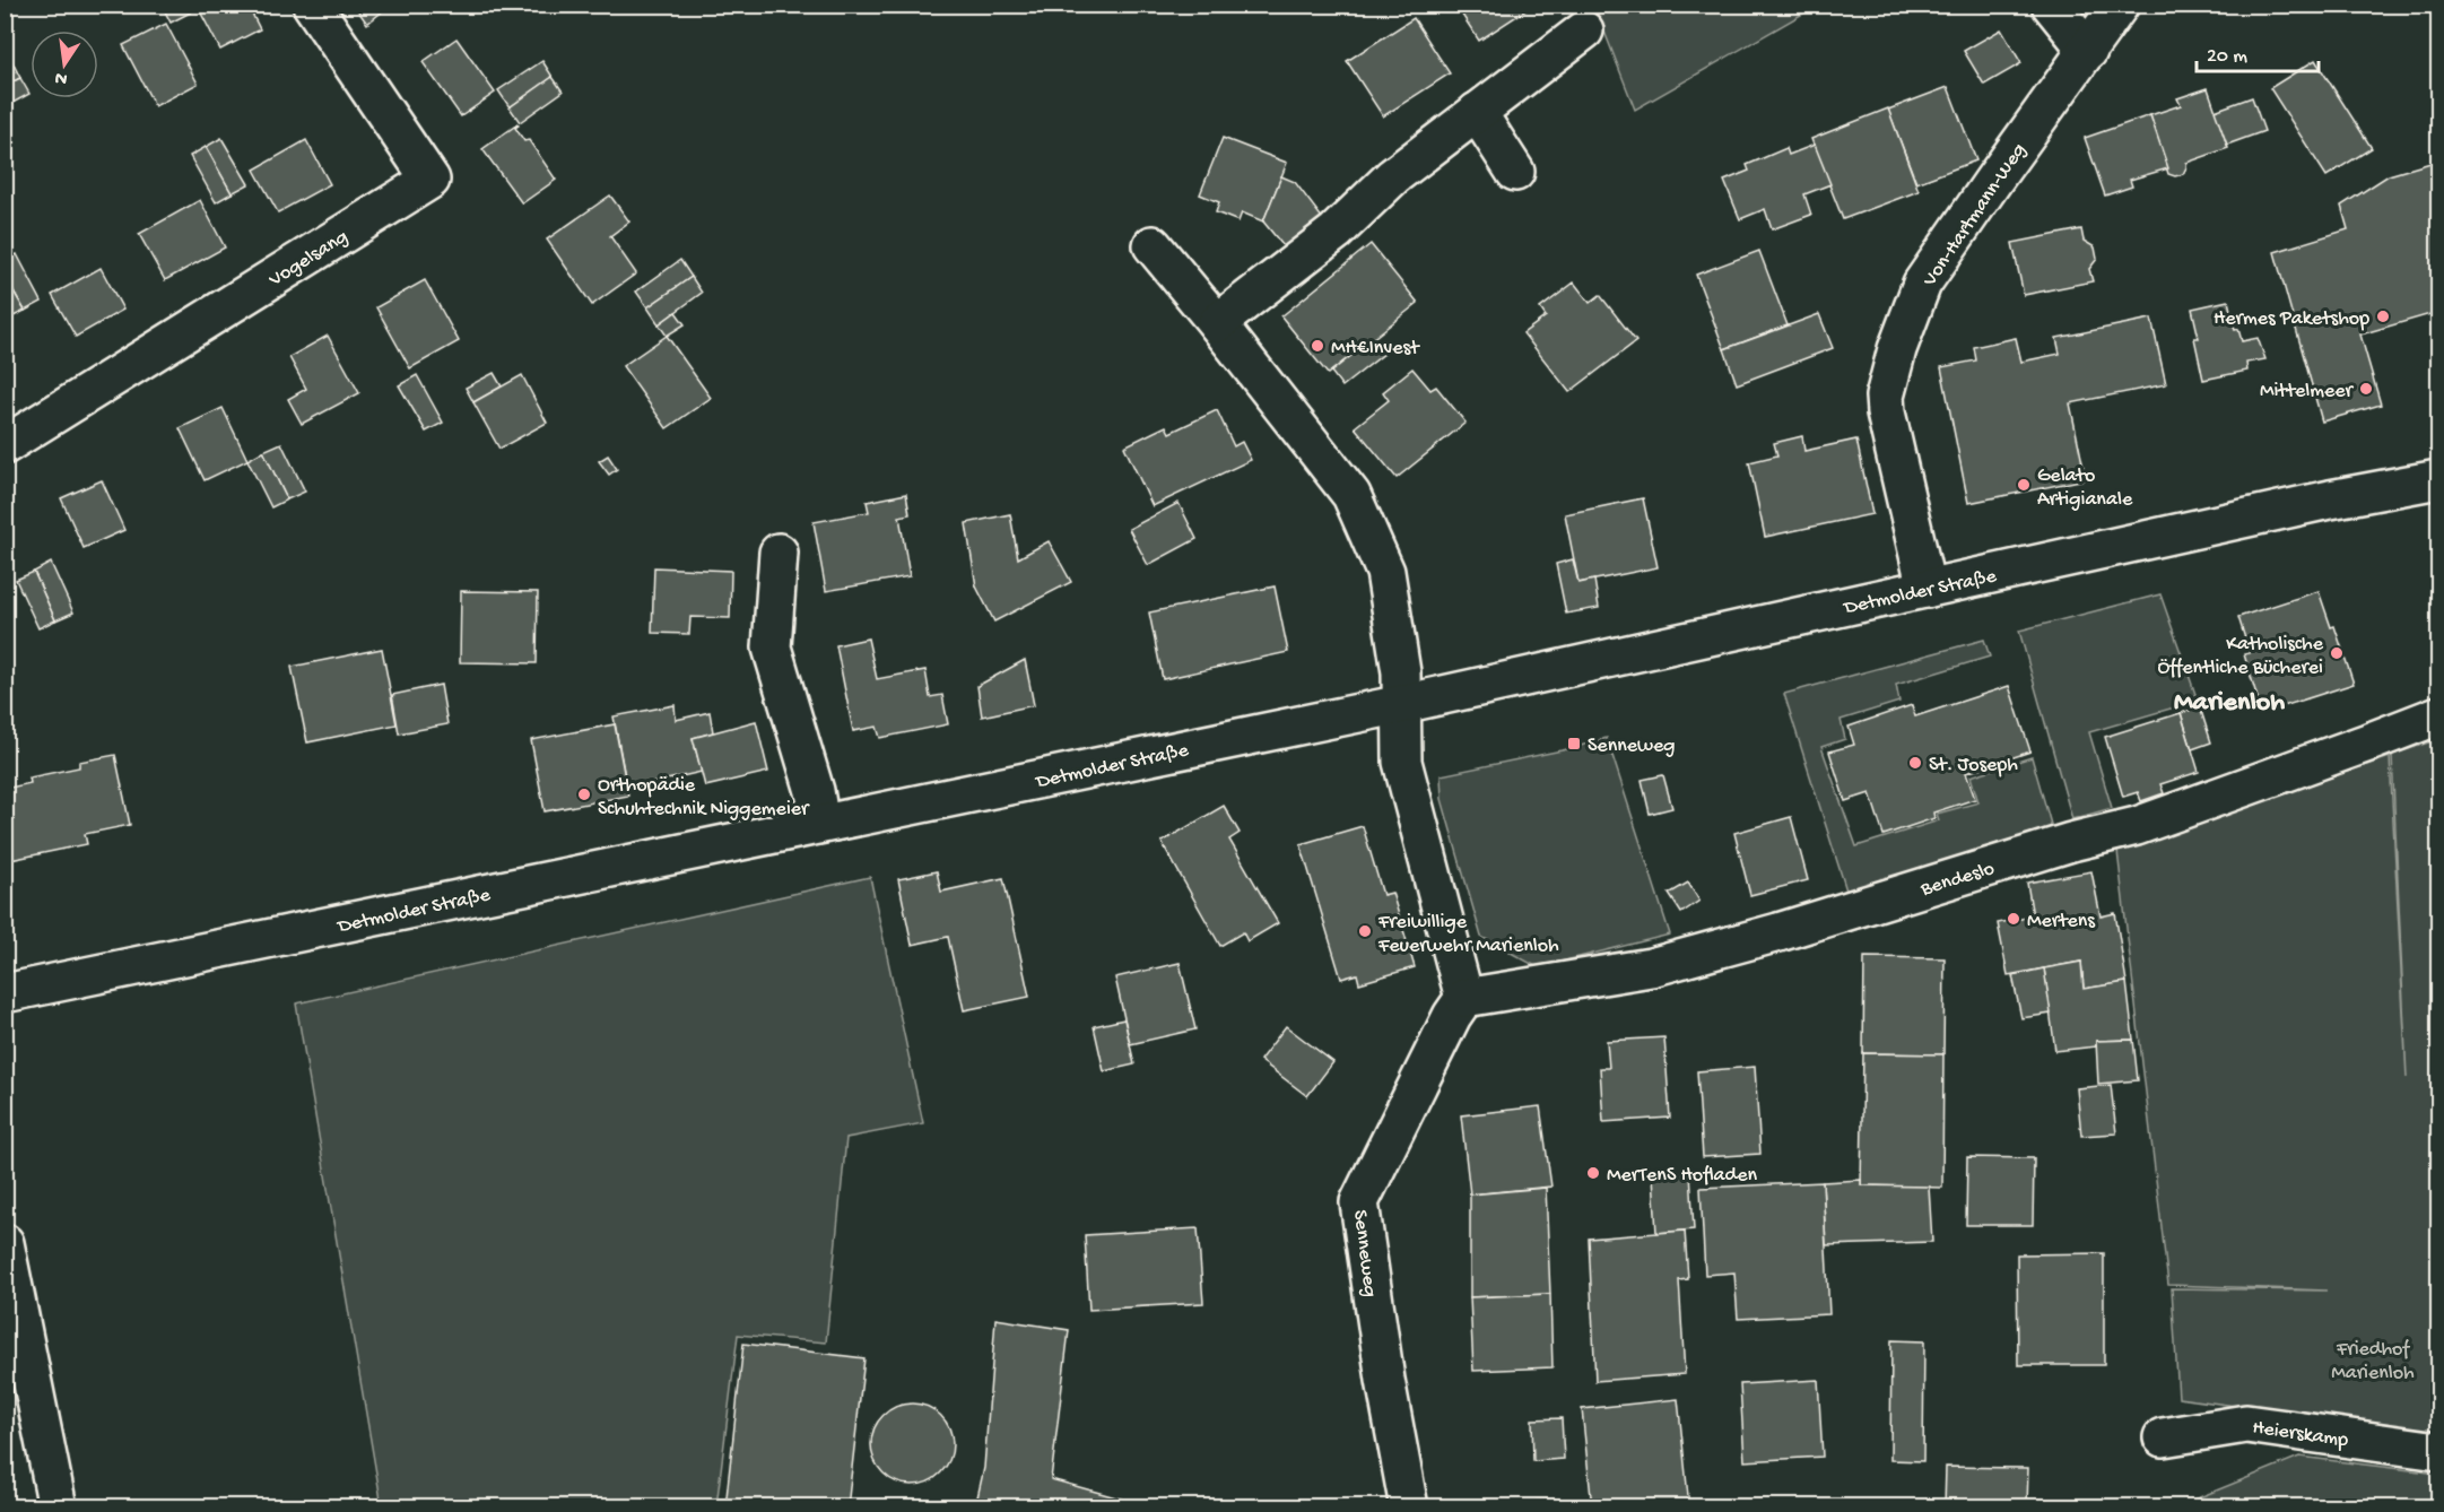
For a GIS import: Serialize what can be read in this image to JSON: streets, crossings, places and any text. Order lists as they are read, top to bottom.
{
  "streets": {
    "street": [
      "Von-Hartmann-Weg",
      "Vogelsang",
      "Detmolder Straße",
      "Bendeslo",
      "Senneweg",
      "Heierskamp"
    ]
  },
  "crossings": [
    ["Von-Hartmann-Weg", "Detmolder Straße"],
    ["Bendeslo", "Senneweg"]
  ],
  "districts": ["Marienloh"],
  "parks": ["Friedhof Marienloh"],
  "places": {
    "other": [
      "Hermes Paketshop",
      "MH€Invest",
      "Mittelmeer",
      "Gelato Artigianale",
      "Katholische Öffentliche Bücherei",
      "St. Joseph",
      "Orthopädie Schuhtechnik Niggemeier",
      "Mertens",
      "Freiwillige Feuerwehr Marienloh",
      "MerTenS Hofladen"
    ],
    "transit": ["Senneweg"]
  },
  "scale_bar": "20 m",
  "north": "bottom"
}
